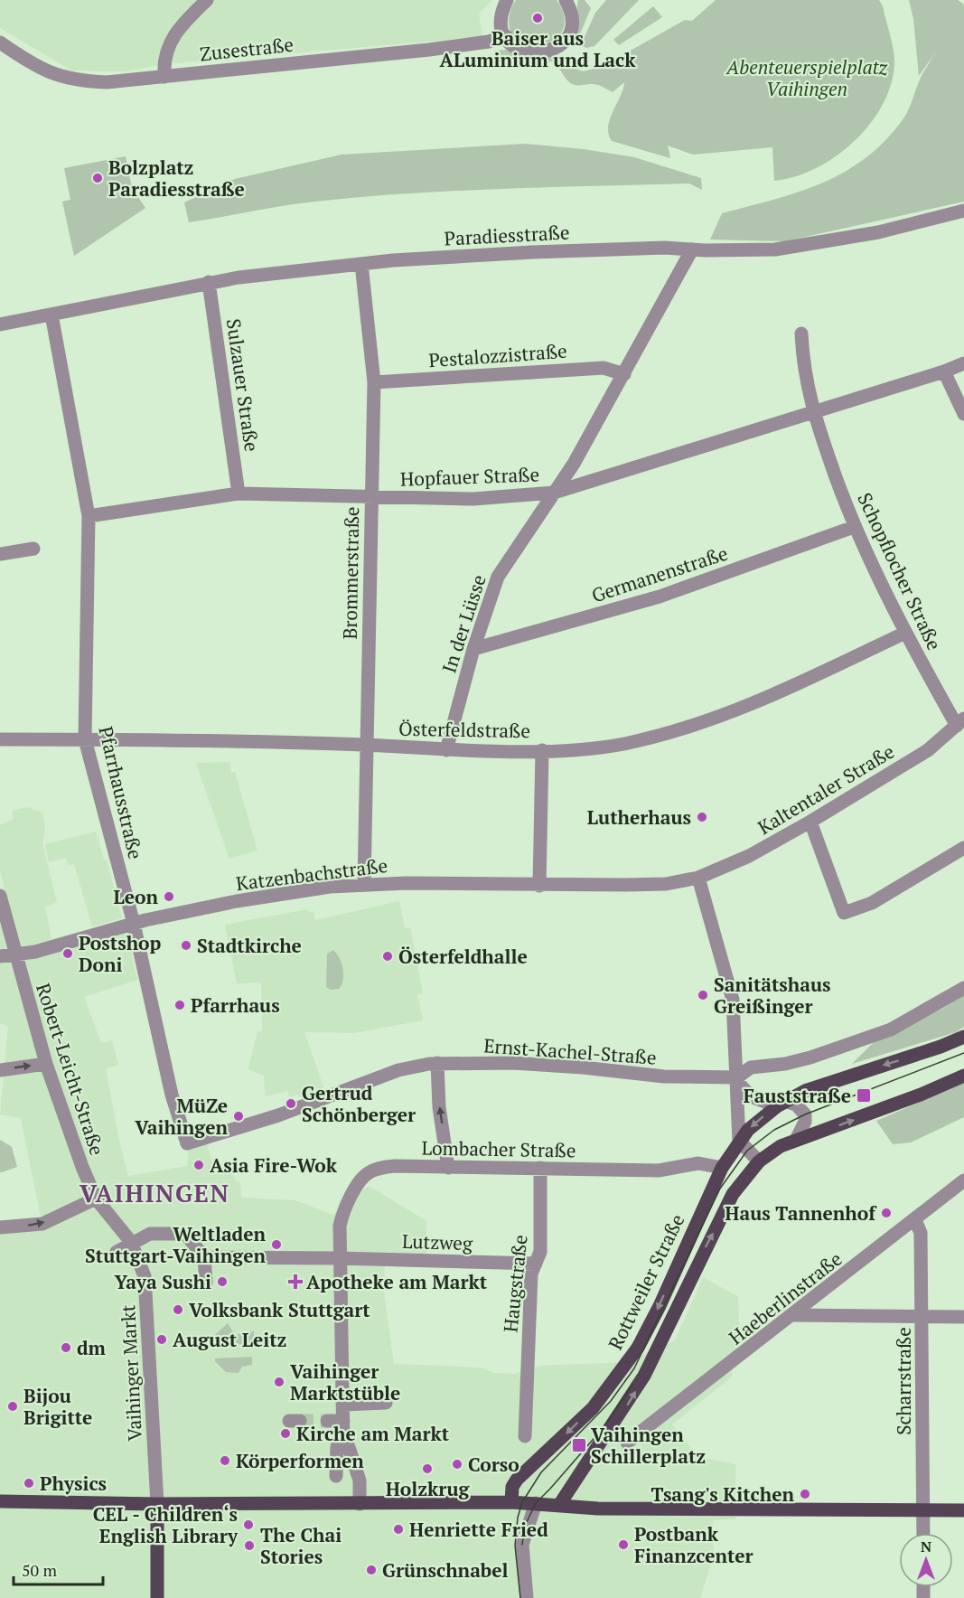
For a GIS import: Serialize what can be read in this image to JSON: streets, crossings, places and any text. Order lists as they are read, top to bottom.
{
  "streets": {
    "main road": ["Rottweiler Straße"],
    "street": [
      "Zusestraße",
      "Paradiesstraße",
      "Pestalozzistraße",
      "Sulzauer Straße",
      "Hopfauer Straße",
      "Schopflocher Straße",
      "Brommerstraße",
      "Germanenstraße",
      "In der Lüsse",
      "Österfeldstraße",
      "Kaltentaler Straße",
      "Pfarrhausstraße",
      "Katzenbachstraße",
      "Ernst-Kachel-Straße",
      "Robert-Leicht-Straße",
      "Lombacher Straße",
      "Lutzweg",
      "Haugstraße",
      "Haeberlinstraße",
      "Vaihinger Markt",
      "Scharrstraße"
    ]
  },
  "crossings": [
    ["Paradiesstraße", "Sulzauer Straße"],
    ["Paradiesstraße", "Brommerstraße"],
    ["Paradiesstraße", "In der Lüsse"],
    ["Paradiesstraße", "Pfarrhausstraße"],
    ["Pestalozzistraße", "Brommerstraße"],
    ["Pestalozzistraße", "In der Lüsse"],
    ["Sulzauer Straße", "Hopfauer Straße"],
    ["Hopfauer Straße", "Schopflocher Straße"],
    ["Hopfauer Straße", "Brommerstraße"],
    ["Hopfauer Straße", "In der Lüsse"],
    ["Hopfauer Straße", "Pfarrhausstraße"],
    ["Schopflocher Straße", "Germanenstraße"],
    ["Schopflocher Straße", "Österfeldstraße"],
    ["Schopflocher Straße", "Kaltentaler Straße"],
    ["Brommerstraße", "Österfeldstraße"],
    ["Brommerstraße", "Katzenbachstraße"],
    ["Germanenstraße", "In der Lüsse"],
    ["In der Lüsse", "Österfeldstraße"],
    ["Österfeldstraße", "Pfarrhausstraße"],
    ["Kaltentaler Straße", "Katzenbachstraße"],
    ["Pfarrhausstraße", "Katzenbachstraße"],
    ["Pfarrhausstraße", "Ernst-Kachel-Straße"],
    ["Katzenbachstraße", "Robert-Leicht-Straße"],
    ["Robert-Leicht-Straße", "Vaihinger Markt"],
    ["Lombacher Straße", "Lutzweg"],
    ["Lombacher Straße", "Rottweiler Straße"],
    ["Lombacher Straße", "Haugstraße"],
    ["Lutzweg", "Haugstraße"],
    ["Haeberlinstraße", "Scharrstraße"]
  ],
  "districts": ["VAIHINGEN"],
  "parks": ["Abenteuerspielplatz Vaihingen"],
  "places": {
    "other": [
      "Baiser aus ALuminium und Lack",
      "Bolzplatz Paradiesstraße",
      "Lutherhaus",
      "Leon",
      "Stadtkirche",
      "Postshop Doni",
      "Österfeldhalle",
      "Sanitätshaus Greißinger",
      "Pfarrhaus",
      "Gertrud Schönberger",
      "MüZe Vaihingen",
      "Asia Fire-Wok",
      "Haus Tannenhof",
      "Weltladen Stuttgart-Vaihingen",
      "Yaya Sushi",
      "Volksbank Stuttgart",
      "August Leitz",
      "dm",
      "Vaihinger Marktstüble",
      "Bijou Brigitte",
      "Kirche am Markt",
      "Körperformen",
      "Corso",
      "Holzkrug",
      "Physics",
      "Tsang's Kitchen",
      "CEL - Children‘s English Library",
      "Henriette Fried",
      "Postbank Finanzcenter",
      "The Chai Stories",
      "Grünschnabel"
    ],
    "transit": ["Fauststraße", "Vaihingen Schillerplatz"],
    "health": ["Apotheke am Markt"]
  },
  "scale_bar": "50 m",
  "north": "top"
}
